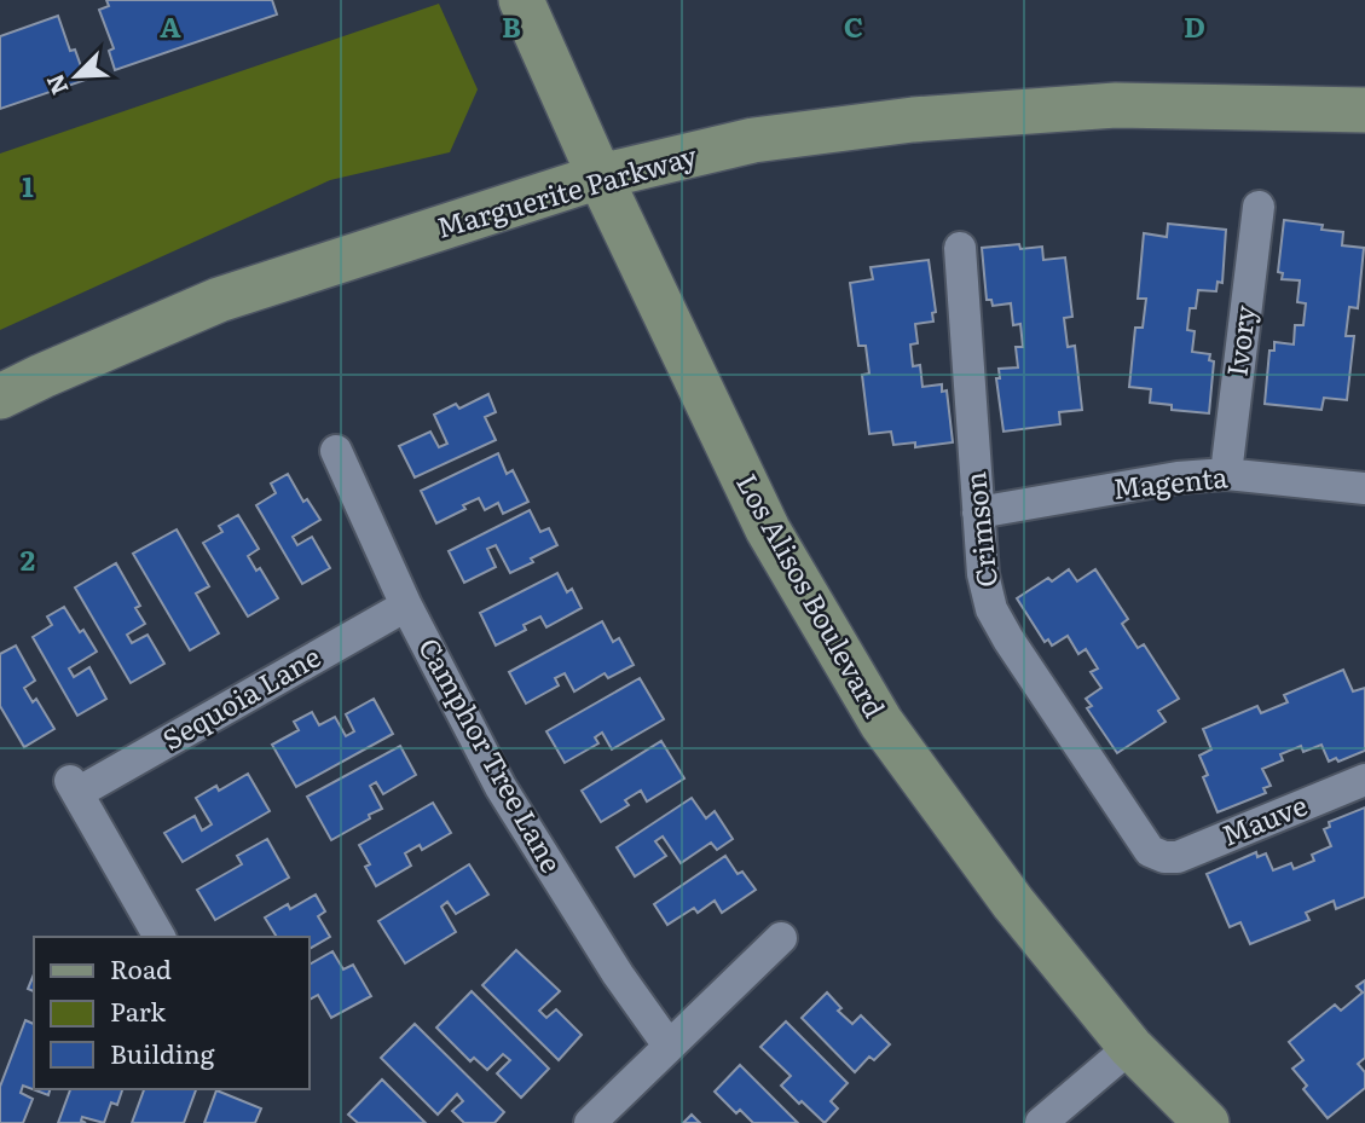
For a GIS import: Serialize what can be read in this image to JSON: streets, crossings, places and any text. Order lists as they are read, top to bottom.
{
  "streets": {
    "main road": ["Marguerite Parkway", "Los Alisos Boulevard"],
    "street": [
      "Ivory",
      "Magenta",
      "Crimson",
      "Sequoia Lane",
      "Camphor Tree Lane",
      "Mauve"
    ]
  },
  "crossings": [
    ["Marguerite Parkway", "Los Alisos Boulevard"],
    ["Ivory", "Magenta"],
    ["Magenta", "Crimson"],
    ["Crimson", "Mauve"],
    ["Sequoia Lane", "Camphor Tree Lane"]
  ],
  "legend": ["Road", "Park", "Building"],
  "north": "bottom left",
  "grid": {
    "columns": [
      "A",
      "B",
      "C",
      "D"
    ],
    "rows": ["1", "2"]
  }
}
